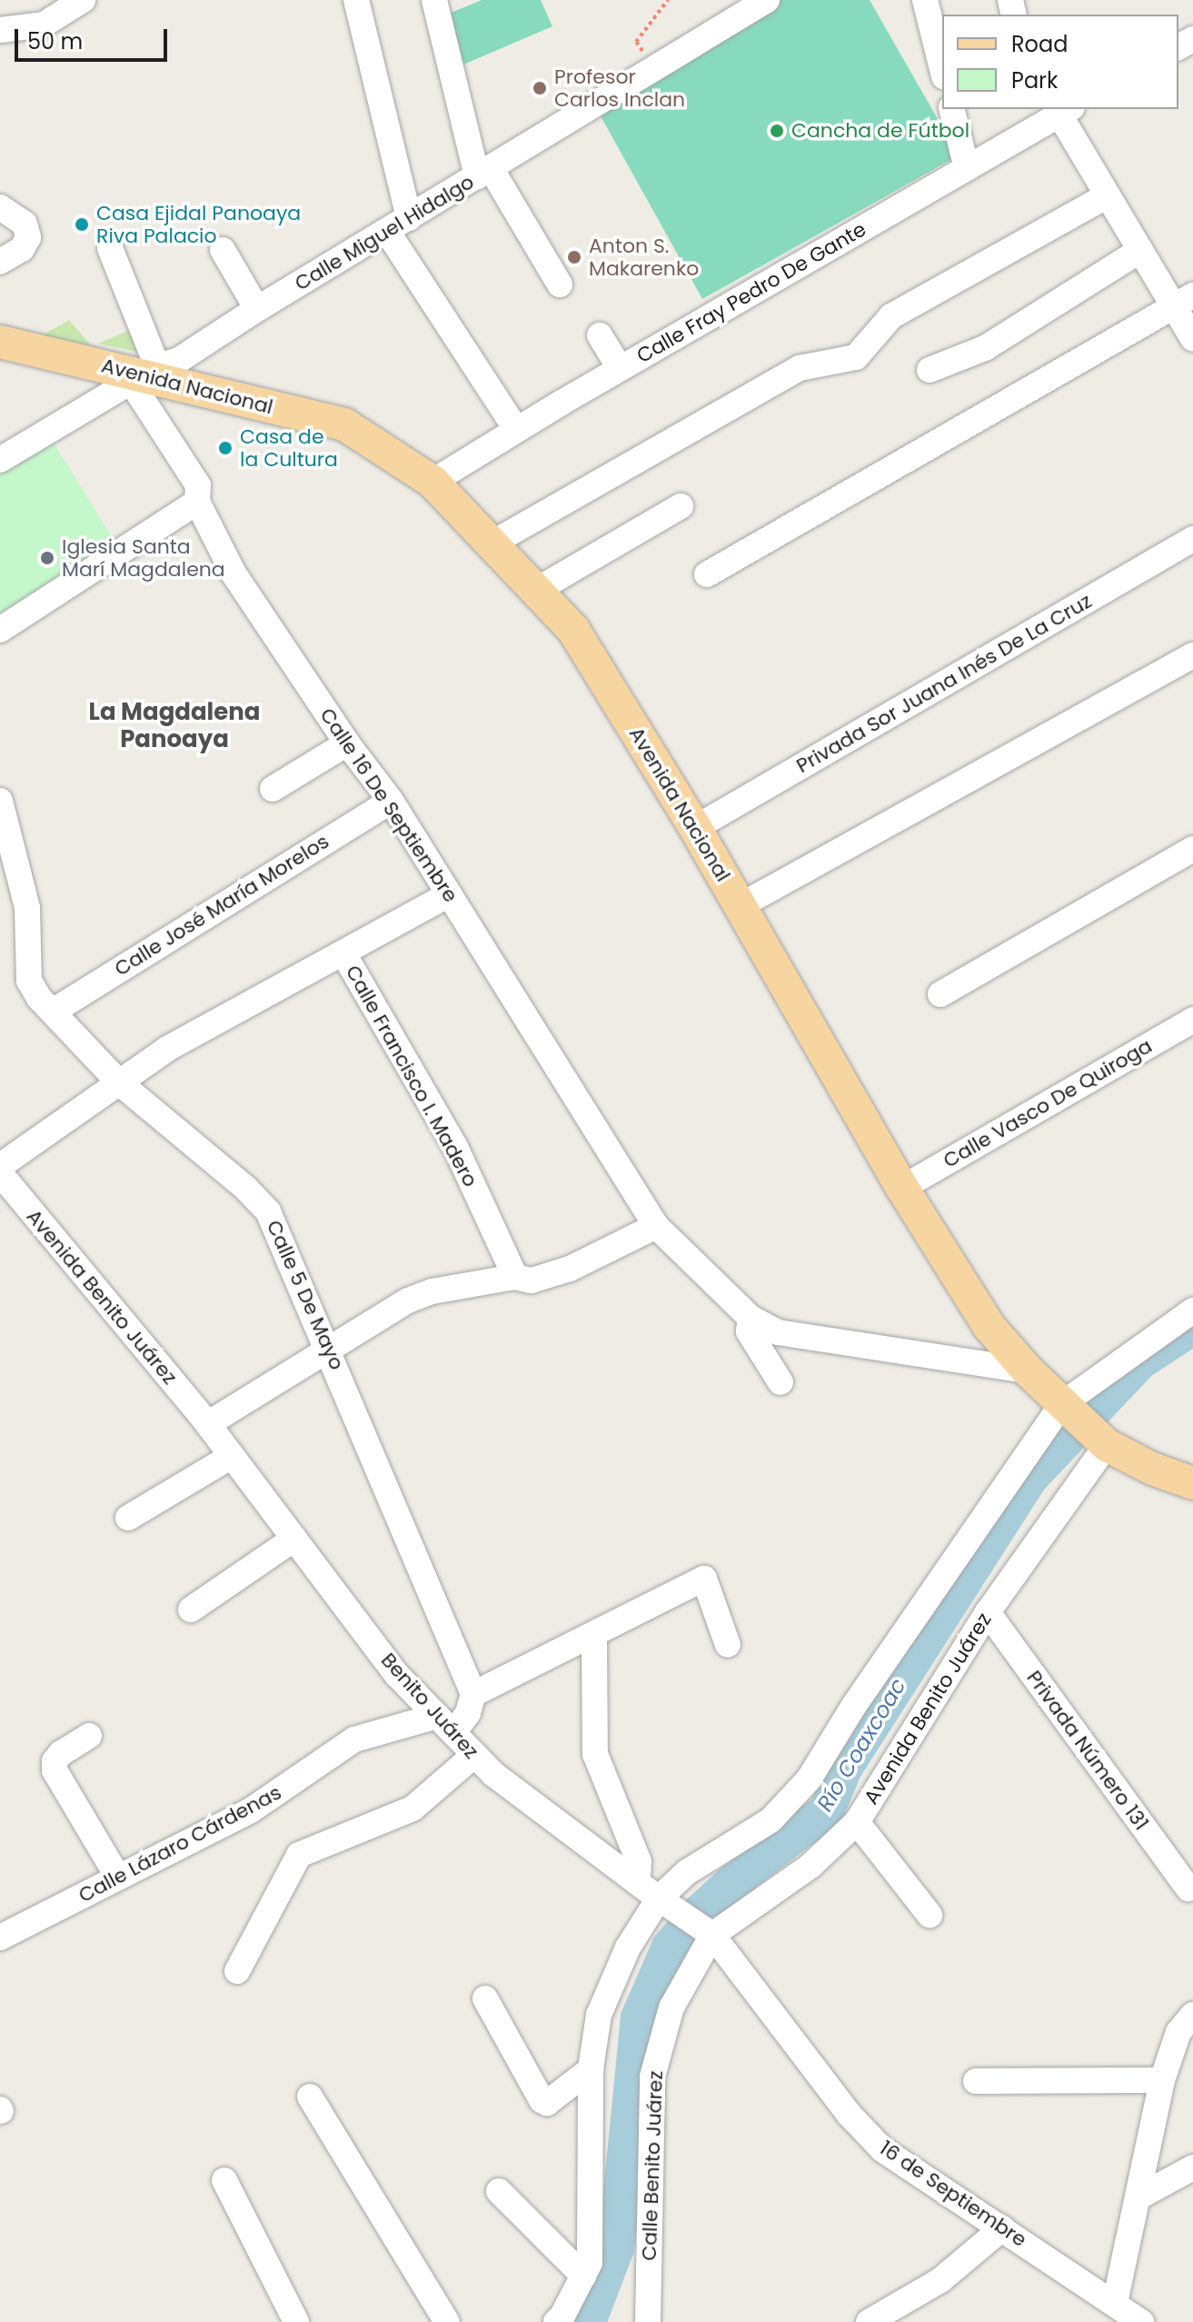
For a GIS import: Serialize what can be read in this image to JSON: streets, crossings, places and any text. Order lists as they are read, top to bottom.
{
  "streets": {
    "main road": ["Avenida Nacional"],
    "street": [
      "Calle Miguel Hidalgo",
      "Calle Fray Pedro De Gante",
      "Privada Sor Juana Inés De La Cruz",
      "Calle 16 De Septiembre",
      "Calle José María Morelos",
      "Calle Francisco I. Madero",
      "Calle Vasco De Quiroga",
      "Calle 5 De Mayo",
      "Avenida Benito Juárez",
      "Benito Juárez",
      "Privada Número 131",
      "Calle Lázaro Cárdenas",
      "Calle Benito Juárez",
      "16 de Septiembre"
    ]
  },
  "crossings": [
    ["Calle Miguel Hidalgo", "Avenida Nacional"],
    ["Calle Miguel Hidalgo", "Calle 16 De Septiembre"],
    ["Calle Fray Pedro De Gante", "Avenida Nacional"],
    ["Avenida Nacional", "Privada Sor Juana Inés De La Cruz"],
    ["Avenida Nacional", "Calle 16 De Septiembre"],
    ["Avenida Nacional", "Calle Vasco De Quiroga"],
    ["Avenida Nacional", "Avenida Benito Juárez"],
    ["Calle 16 De Septiembre", "Calle José María Morelos"],
    ["Calle José María Morelos", "Calle 5 De Mayo"],
    ["Avenida Benito Juárez", "Benito Juárez"],
    ["Avenida Benito Juárez", "Privada Número 131"],
    ["Avenida Benito Juárez", "Calle Benito Juárez"],
    ["Avenida Benito Juárez", "16 de Septiembre"],
    ["Benito Juárez", "Calle Lázaro Cárdenas"],
    ["Benito Juárez", "Calle Benito Juárez"],
    ["Benito Juárez", "16 de Septiembre"],
    ["Calle Benito Juárez", "16 de Septiembre"]
  ],
  "districts": ["La Magdalena Panoaya"],
  "water": ["Río Coaxcoac"],
  "places": [
    "Profesor Carlos Inclan",
    "Cancha de Fútbol",
    "Casa Ejidal Panoaya Riva Palacio",
    "Anton S. Makarenko",
    "Casa de la Cultura",
    "Iglesia Santa Marí Magdalena"
  ],
  "legend": ["Road", "Park"],
  "scale_bar": "50 m"
}
